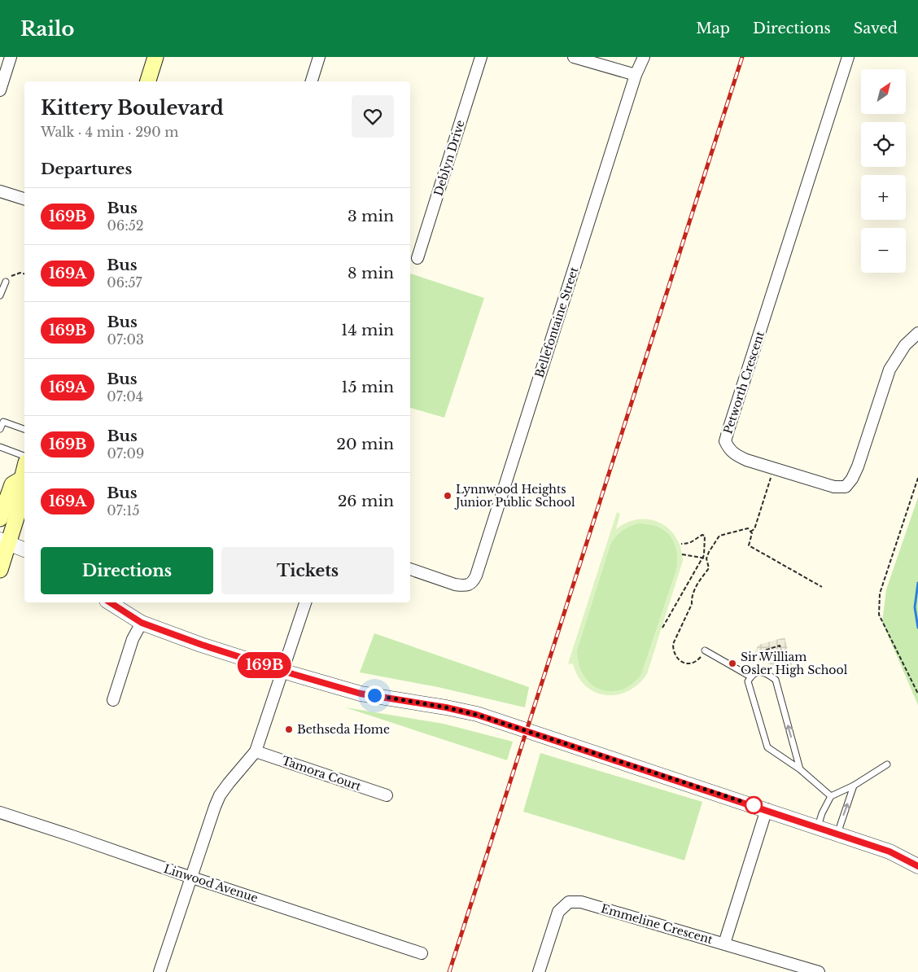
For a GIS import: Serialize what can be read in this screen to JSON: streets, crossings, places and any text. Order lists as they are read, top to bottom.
{
  "streets": {
    "street": [
      "Deblyn Drive",
      "Bellefontaine Street",
      "Petworth Crescent",
      "Tamora Court",
      "Linwood Avenue",
      "Emmeline Crescent"
    ]
  },
  "places": ["Lynnwood Heights Junior Public School", "Sir William Osler High School", "Bethseda Home"],
  "lines": ["bus line 169B"],
  "north": "top right",
  "page": {
    "header": "Railo",
    "nav": ["Map", "Directions", "Saved"],
    "on_map": "169B",
    "map_buttons": ["+", "−"],
    "heading": [
      ["Kittery Boulevard", "Walk · 4 min · 290 m"],
      "Departures"
    ],
    "list": [
      {
        "mark": "169B",
        "name": "Bus",
        "note": "06:52",
        "value": "3 min"
      },
      {
        "mark": "169A",
        "name": "Bus",
        "note": "06:57",
        "value": "8 min"
      },
      {
        "mark": "169B",
        "name": "Bus",
        "note": "07:03",
        "value": "14 min"
      },
      {
        "mark": "169A",
        "name": "Bus",
        "note": "07:04",
        "value": "15 min"
      },
      {
        "mark": "169B",
        "name": "Bus",
        "note": "07:09",
        "value": "20 min"
      },
      {
        "mark": "169A",
        "name": "Bus",
        "note": "07:15",
        "value": "26 min"
      }
    ],
    "buttons": ["Directions", "Tickets"]
  }
}
